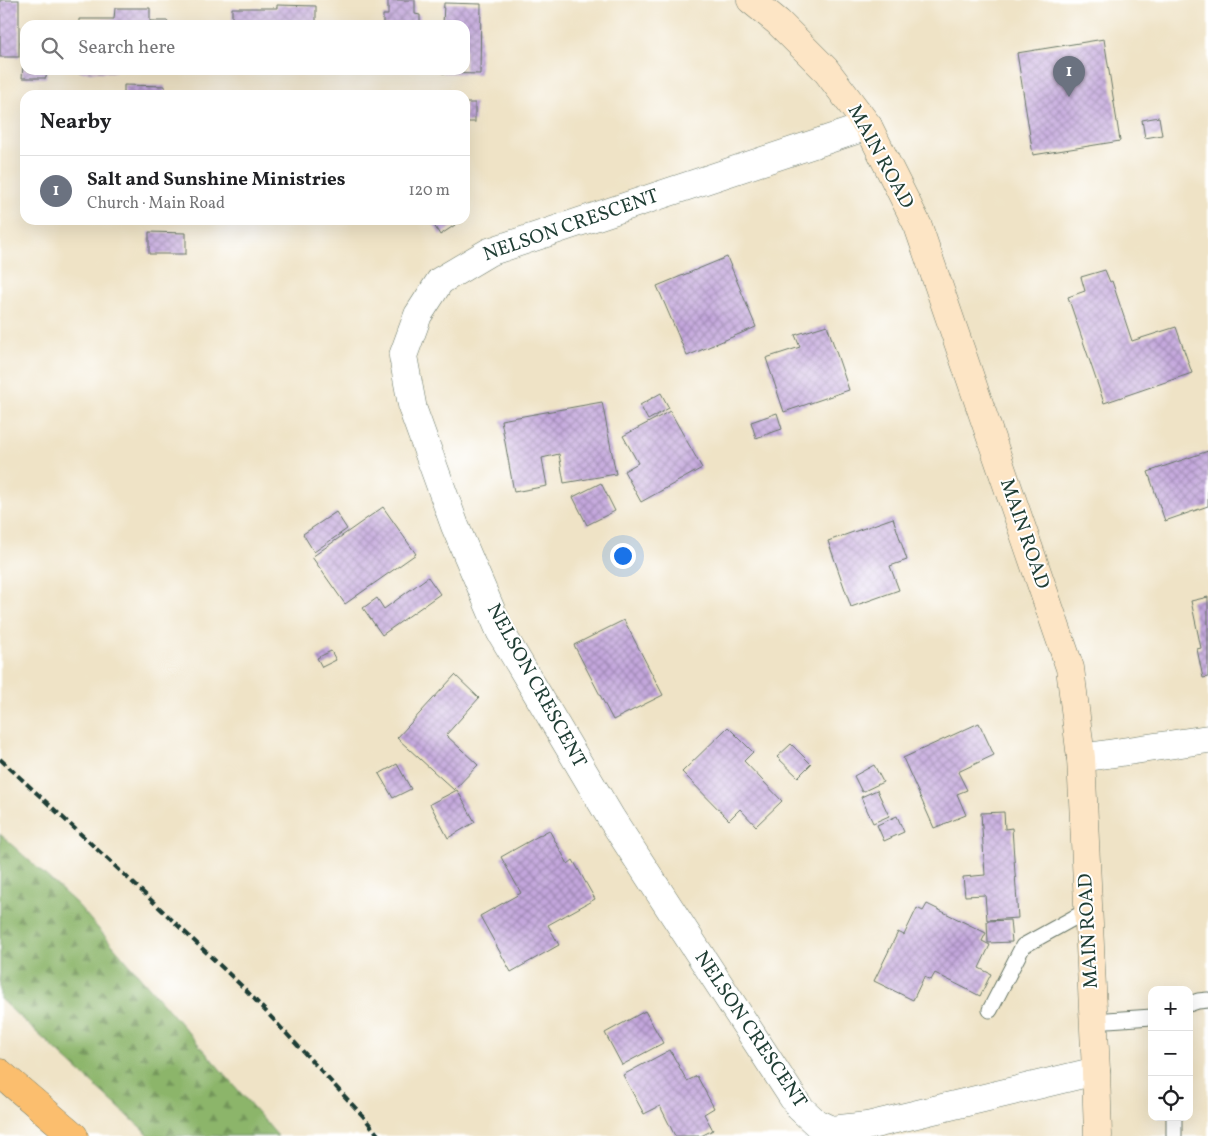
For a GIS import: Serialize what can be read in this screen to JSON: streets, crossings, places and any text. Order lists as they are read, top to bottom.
{
  "streets": {
    "main road": ["MAIN ROAD"],
    "street": ["NELSON CRESCENT"]
  },
  "crossings": [
    ["MAIN ROAD", "NELSON CRESCENT"]
  ],
  "page": {
    "search": "Search here",
    "pins": "1",
    "heading": "Nearby",
    "list": [
      {
        "mark": "1",
        "name": "Salt and Sunshine Ministries",
        "note": "Church · Main Road",
        "value": "120 m"
      }
    ],
    "map_buttons": ["+", "−"]
  }
}
